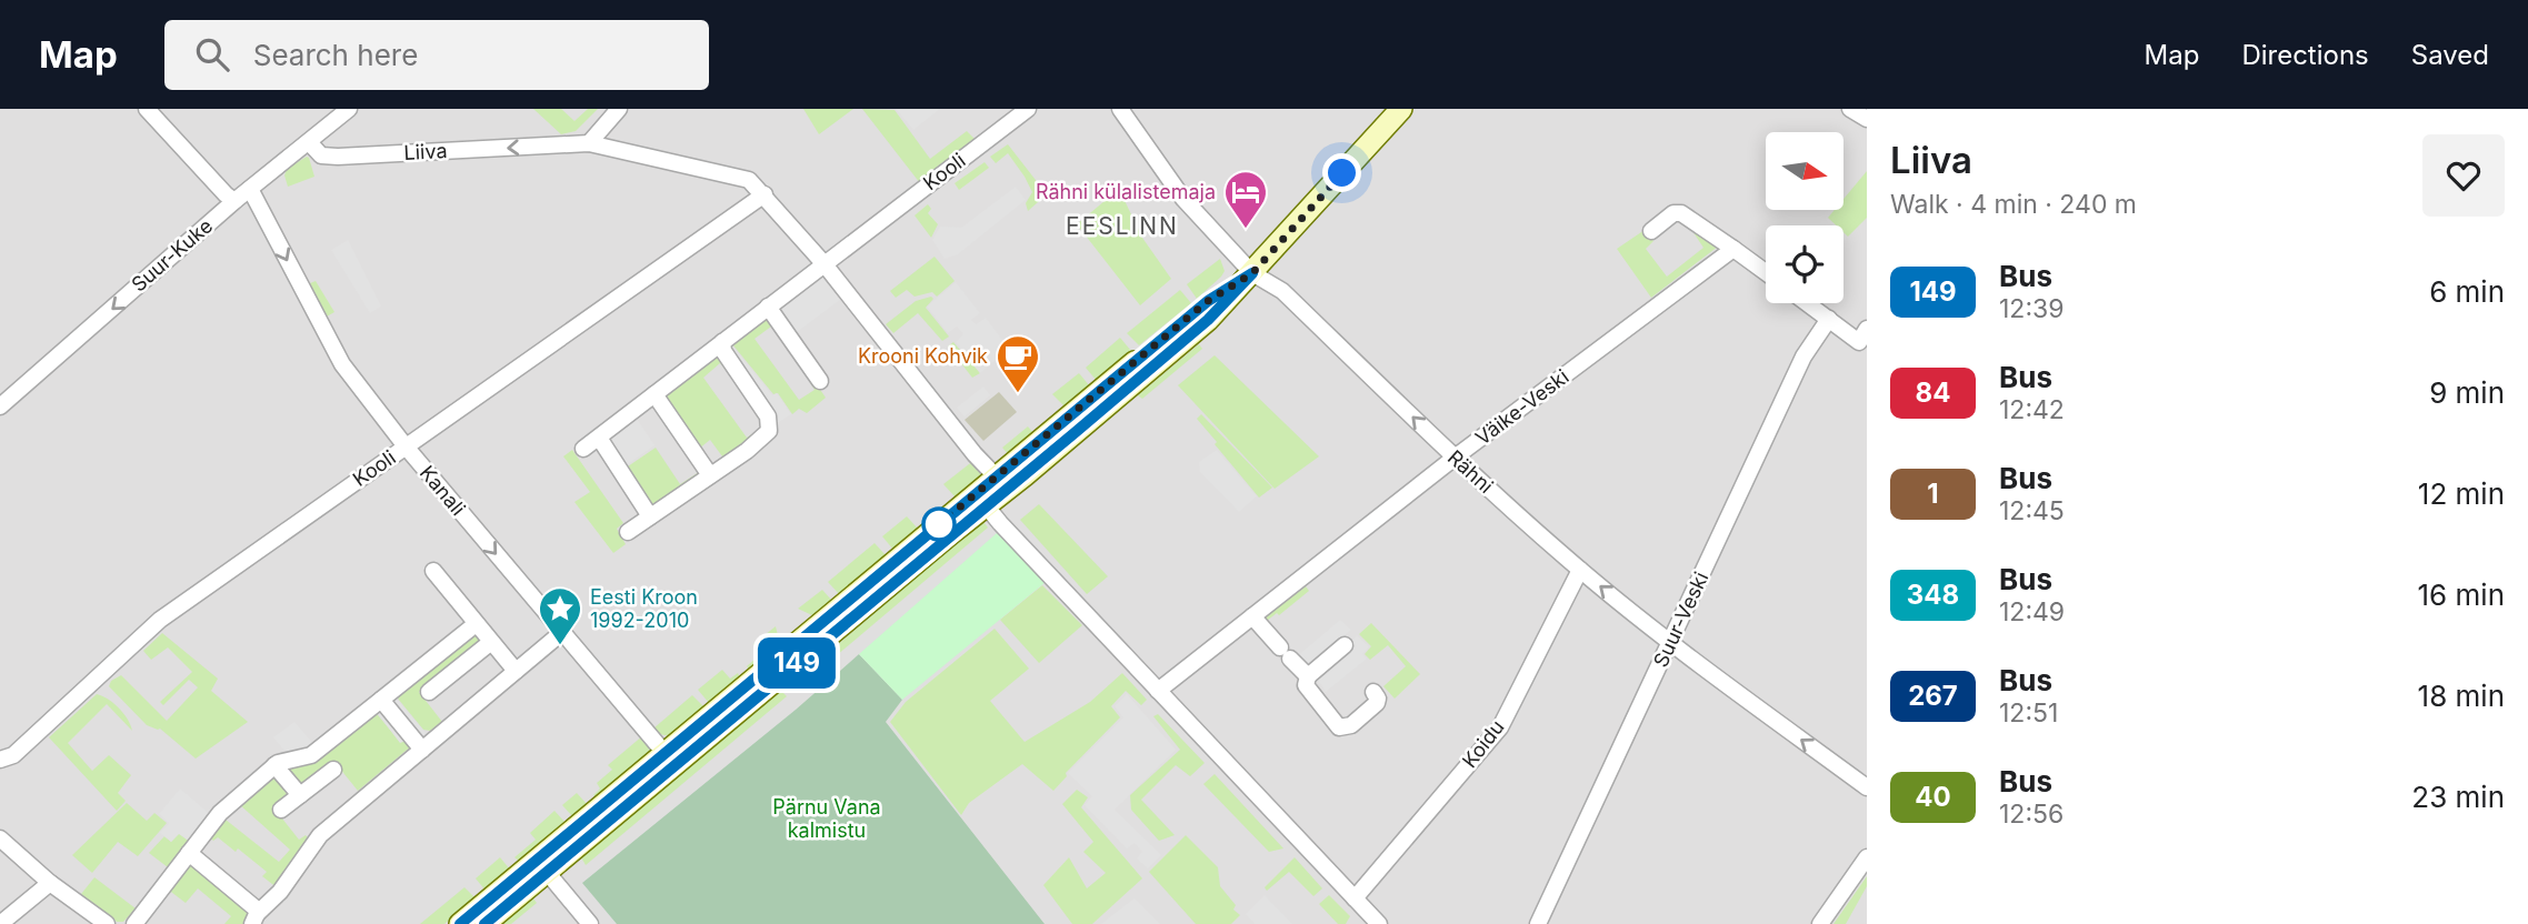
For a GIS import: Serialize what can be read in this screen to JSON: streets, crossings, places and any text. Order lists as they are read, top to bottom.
{
  "streets": {
    "street": [
      "Liiva",
      "Kooli",
      "Suur-Kuke",
      "Väike-Veski",
      "Rähni",
      "Kanali",
      "Suur-Veski",
      "Koidu"
    ]
  },
  "crossings": [
    ["Liiva", "Kooli"],
    ["Liiva", "Suur-Kuke"],
    ["Liiva", "Väike-Veski"],
    ["Liiva", "Koidu"],
    ["Kooli", "Kanali"],
    ["Suur-Kuke", "Kanali"],
    ["Väike-Veski", "Rähni"],
    ["Rähni", "Suur-Veski"],
    ["Rähni", "Koidu"]
  ],
  "one_way": ["Suur-Kuke", "Rähni", "Kanali"],
  "districts": ["EESLINN"],
  "parks": ["Pärnu Vana kalmistu"],
  "places": {
    "hotel": ["Rähni külalistemaja"],
    "cafe": ["Krooni Kohvik"],
    "place": ["Eesti Kroon 1992-2010"]
  },
  "lines": ["bus line 149"],
  "north": "right",
  "page": {
    "header": "Map",
    "search": "Search here",
    "nav": ["Map", "Directions", "Saved"],
    "on_map": "149",
    "heading": ["Liiva", "Walk · 4 min · 240 m"],
    "list": [
      {
        "mark": "149",
        "name": "Bus",
        "note": "12:39",
        "value": "6 min"
      },
      {
        "mark": "84",
        "name": "Bus",
        "note": "12:42",
        "value": "9 min"
      },
      {
        "mark": "1",
        "name": "Bus",
        "note": "12:45",
        "value": "12 min"
      },
      {
        "mark": "348",
        "name": "Bus",
        "note": "12:49",
        "value": "16 min"
      },
      {
        "mark": "267",
        "name": "Bus",
        "note": "12:51",
        "value": "18 min"
      },
      {
        "mark": "40",
        "name": "Bus",
        "note": "12:56",
        "value": "23 min"
      }
    ]
  }
}
